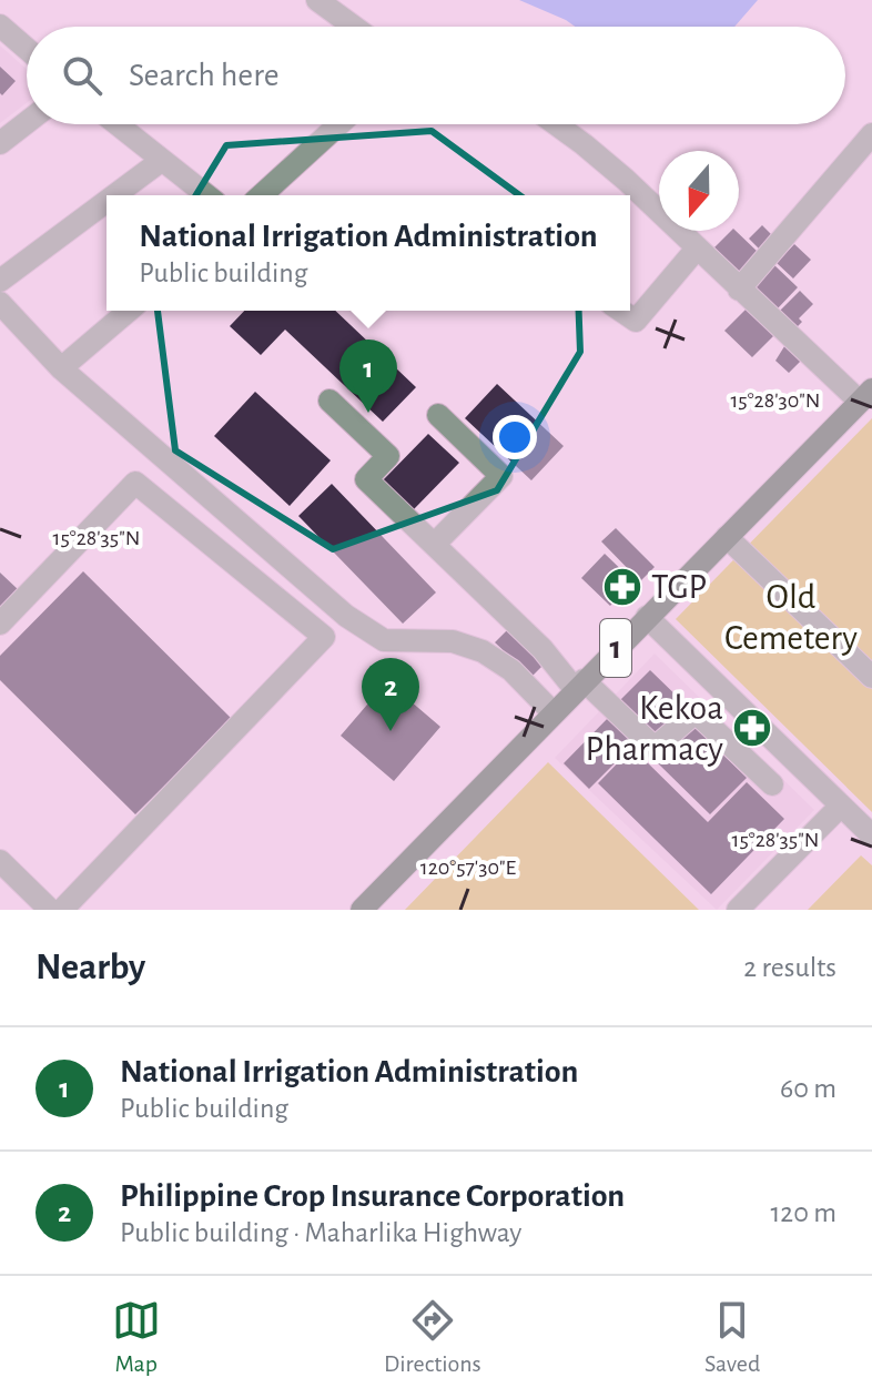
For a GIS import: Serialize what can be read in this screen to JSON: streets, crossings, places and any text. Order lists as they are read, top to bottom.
{
  "streets": {
    "main road": ["1"]
  },
  "parks": ["Old Cemetery"],
  "places": {
    "pharmacy": ["TGP", "Kekoa Pharmacy"]
  },
  "north": "bottom",
  "page": {
    "search": "Search here",
    "popup": ["National Irrigation Administration", "Public building"],
    "pins": ["1", "2"],
    "heading": ["Nearby", "2 results"],
    "list": [
      {
        "mark": "1",
        "name": "National Irrigation Administration",
        "note": "Public building",
        "value": "60 m"
      },
      {
        "mark": "2",
        "name": "Philippine Crop Insurance Corporation",
        "note": "Public building · Maharlika Highway",
        "value": "120 m"
      }
    ],
    "nav": ["Map", "Directions", "Saved"]
  },
  "coordinates": ["15°28'30\"N", "15°28'35\"N", "120°57'30\"E"]
}
